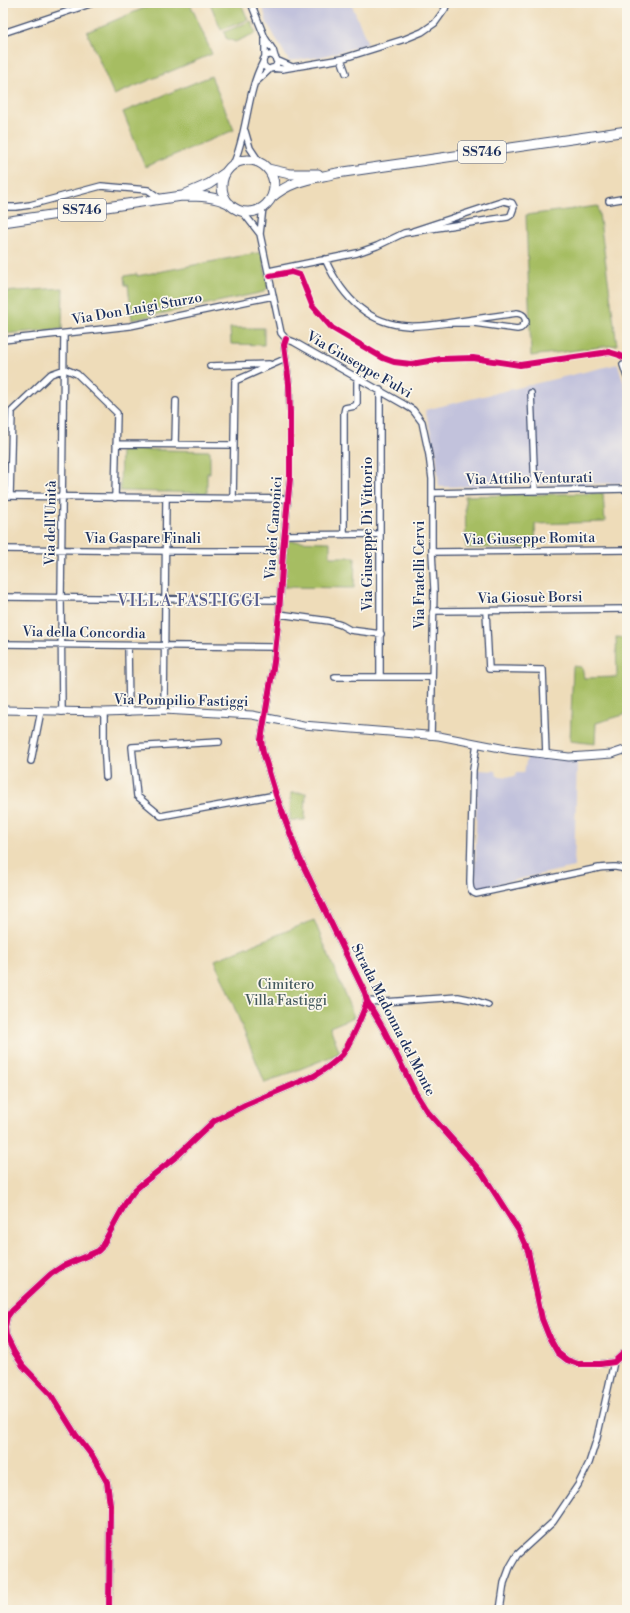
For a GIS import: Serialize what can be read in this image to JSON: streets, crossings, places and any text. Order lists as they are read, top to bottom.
{
  "streets": {
    "main road": ["SS746"],
    "street": [
      "Via Don Luigi Sturzo",
      "Via Giuseppe Fulvi",
      "Via Attilio Venturati",
      "Via dell'Unità",
      "Via dei Canonici",
      "Via Giuseppe Di Vittorio",
      "Via Gaspare Finali",
      "Via Giuseppe Romita",
      "Via Fratelli Cervi",
      "Via Giosuè Borsi",
      "Via della Concordia",
      "Via Pompilio Fastiggi",
      "Strada Madonna del Monte"
    ]
  },
  "crossings": [
    ["SS746", "Via dei Canonici"],
    ["Via Don Luigi Sturzo", "Via dell'Unità"],
    ["Via Don Luigi Sturzo", "Via dei Canonici"],
    ["Via Giuseppe Fulvi", "Via dei Canonici"],
    ["Via Giuseppe Fulvi", "Via Giuseppe Di Vittorio"],
    ["Via Giuseppe Fulvi", "Via Fratelli Cervi"],
    ["Via Attilio Venturati", "Via Fratelli Cervi"],
    ["Via dell'Unità", "Via Gaspare Finali"],
    ["Via dell'Unità", "Via della Concordia"],
    ["Via dell'Unità", "Via Pompilio Fastiggi"],
    ["Via dei Canonici", "Via Gaspare Finali"],
    ["Via dei Canonici", "Via della Concordia"],
    ["Via dei Canonici", "Via Pompilio Fastiggi"],
    ["Via dei Canonici", "Strada Madonna del Monte"],
    ["Via Giuseppe Romita", "Via Fratelli Cervi"],
    ["Via Fratelli Cervi", "Via Giosuè Borsi"],
    ["Via Fratelli Cervi", "Via Pompilio Fastiggi"],
    ["Via della Concordia", "Via Pompilio Fastiggi"],
    ["Via Pompilio Fastiggi", "Strada Madonna del Monte"]
  ],
  "districts": ["VILLA FASTIGGI"],
  "parks": ["Cimitero Villa Fastiggi"]
}
